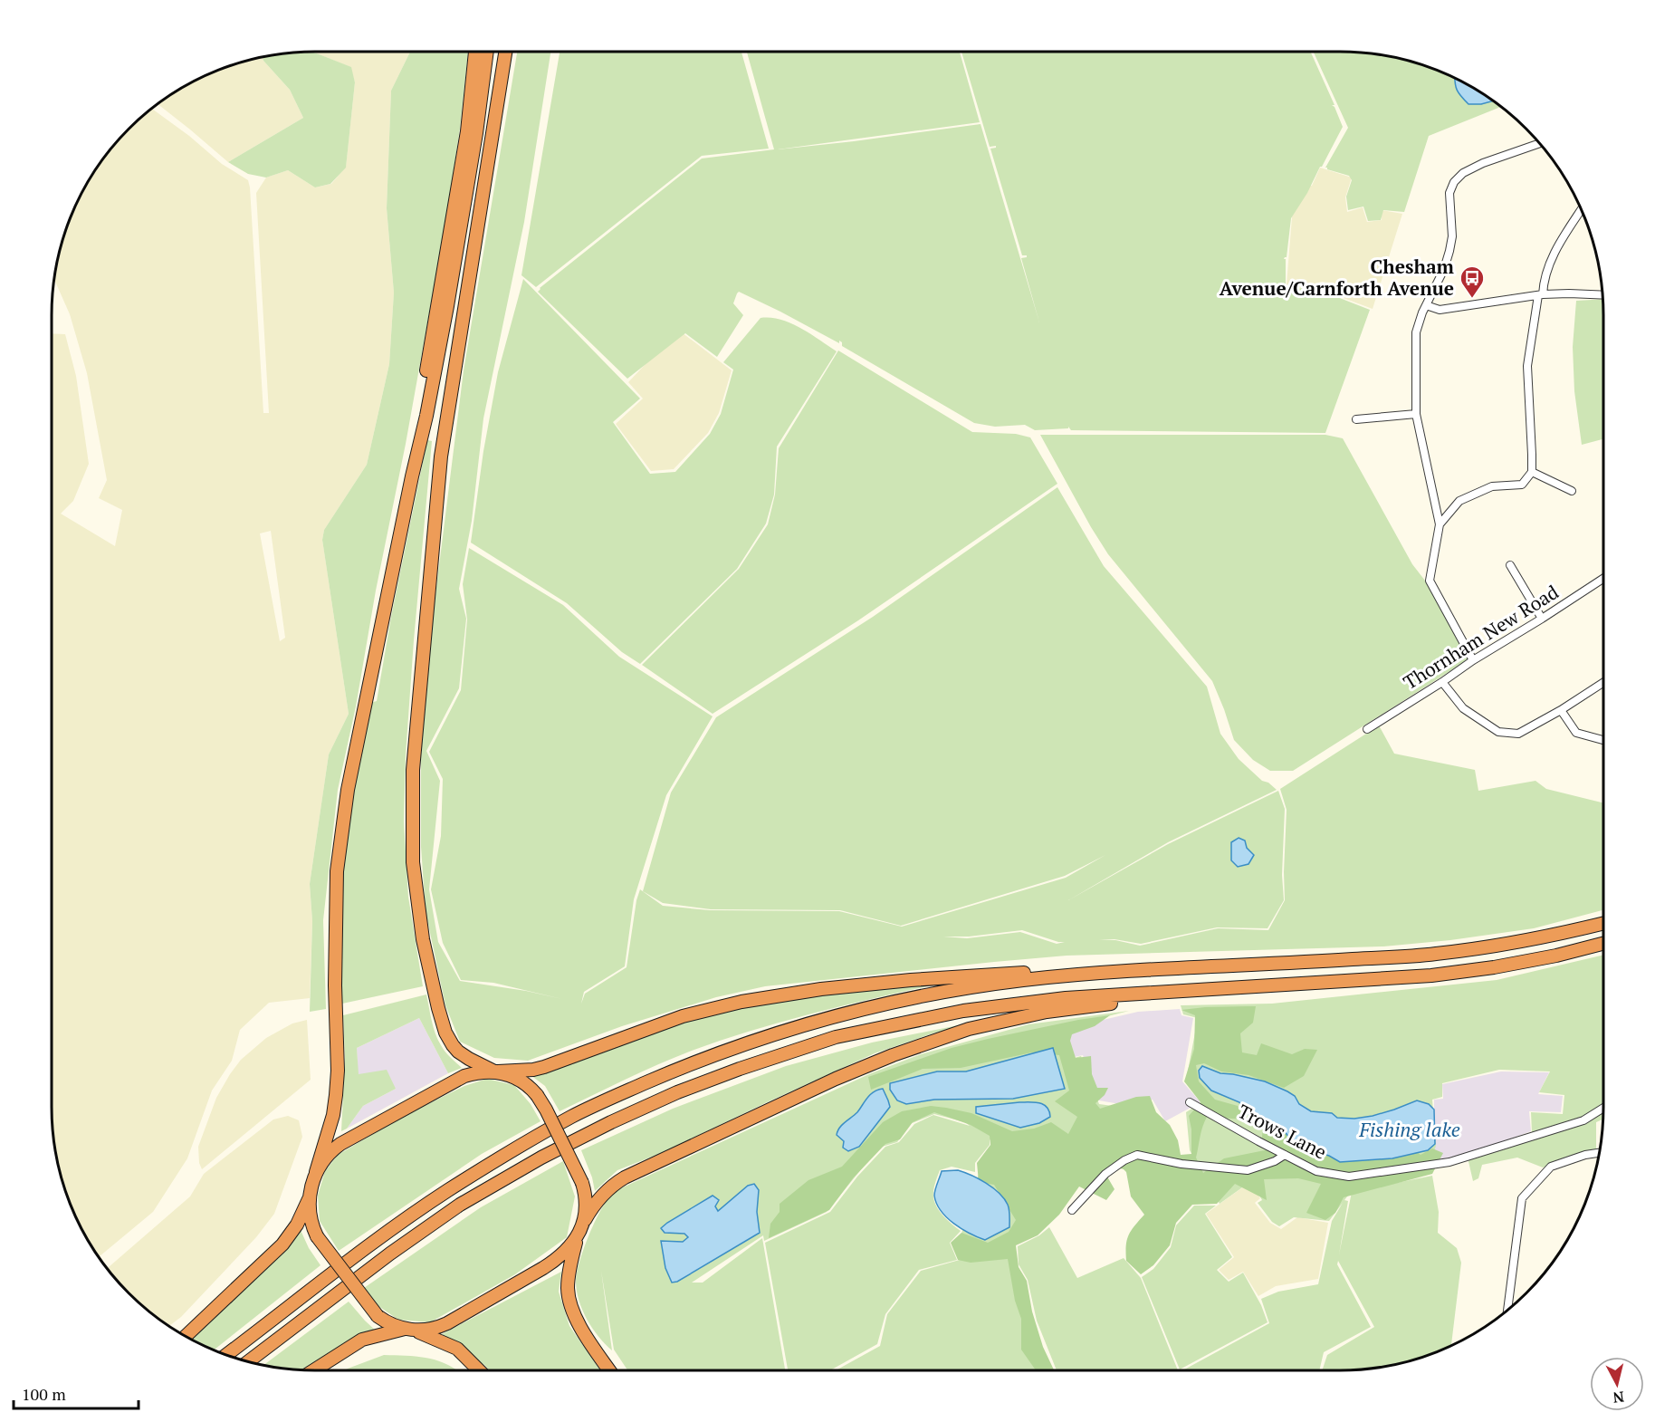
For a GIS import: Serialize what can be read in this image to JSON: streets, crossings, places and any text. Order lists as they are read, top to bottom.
{
  "streets": {
    "street": ["Thornham New Road", "Trows Lane"]
  },
  "water": ["Fishing lake"],
  "places": {
    "bus stop": ["Chesham Avenue/Carnforth Avenue"]
  },
  "scale_bar": "100 m",
  "north": "bottom"
}
